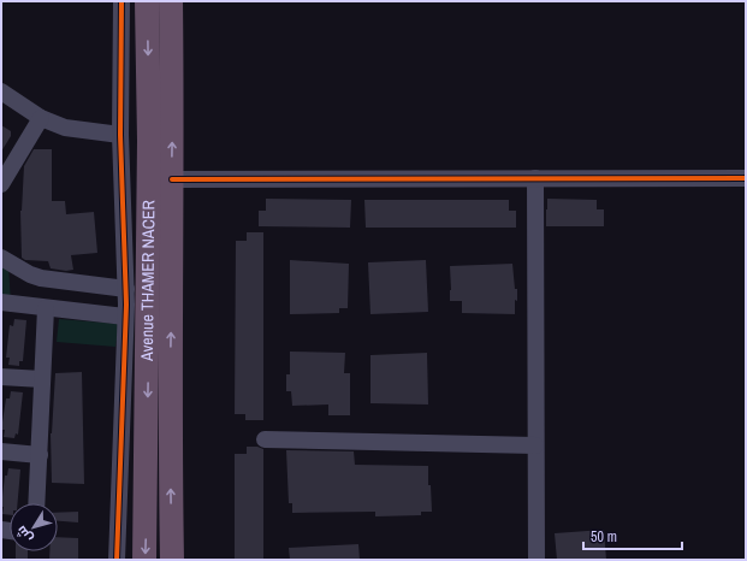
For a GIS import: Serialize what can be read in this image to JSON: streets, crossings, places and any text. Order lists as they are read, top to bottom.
{
  "streets": {
    "highway": ["Avenue THAMER NACER"]
  },
  "scale_bar": "50 m",
  "north": "bottom left"
}
